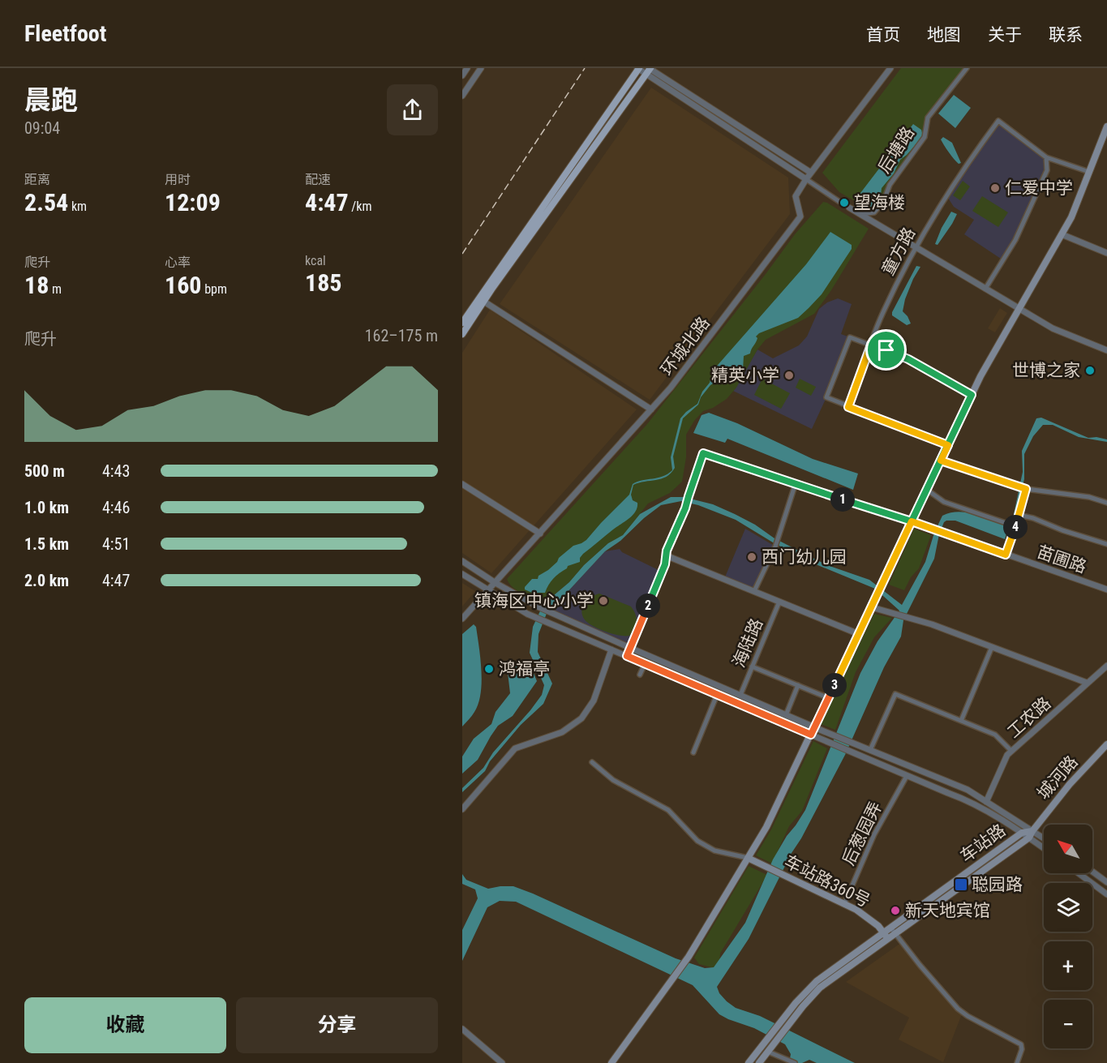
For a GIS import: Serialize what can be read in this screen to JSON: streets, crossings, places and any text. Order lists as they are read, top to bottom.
{
  "streets": {
    "main road": ["城河路", "车站路", "车站路360号"],
    "street": [
      "后塘路",
      "童方路",
      "环城北路",
      "苗圃路",
      "海陆路",
      "工农路",
      "后葱园弄"
    ]
  },
  "crossings": [
    ["苗圃路", "海陆路"],
    ["城河路", "车站路"],
    ["后葱园弄", "车站路360号"],
    ["车站路", "车站路360号"]
  ],
  "places": {
    "other": [
      "仁爱中学",
      "望海楼",
      "世博之家",
      "精英小学",
      "西门幼儿园",
      "镇海区中心小学",
      "鸿福亭",
      "新天地宾馆"
    ],
    "transit": ["聪园路"]
  },
  "north": "top left",
  "page": {
    "header": "Fleetfoot",
    "nav": [
      "首页",
      "地图",
      "关于",
      "联系"
    ],
    "heading": ["晨跑", "09:04"],
    "stats": [
      ["距离", "2.54 km"],
      ["用时", "12:09"],
      ["配速", "4:47 /km"],
      ["爬升", "18 m"],
      ["心率", "160 bpm"],
      ["kcal", "185"]
    ],
    "chart": ["爬升", "162–175 m"],
    "list": [
      {
        "name": "500 m",
        "note": "4:43"
      },
      {
        "name": "1.0 km",
        "note": "4:46"
      },
      {
        "name": "1.5 km",
        "note": "4:51"
      },
      {
        "name": "2.0 km",
        "note": "4:47"
      }
    ],
    "pins": [
      "1",
      "4",
      "2",
      "3"
    ],
    "map_buttons": ["+", "−"],
    "buttons": ["收藏", "分享"]
  }
}
